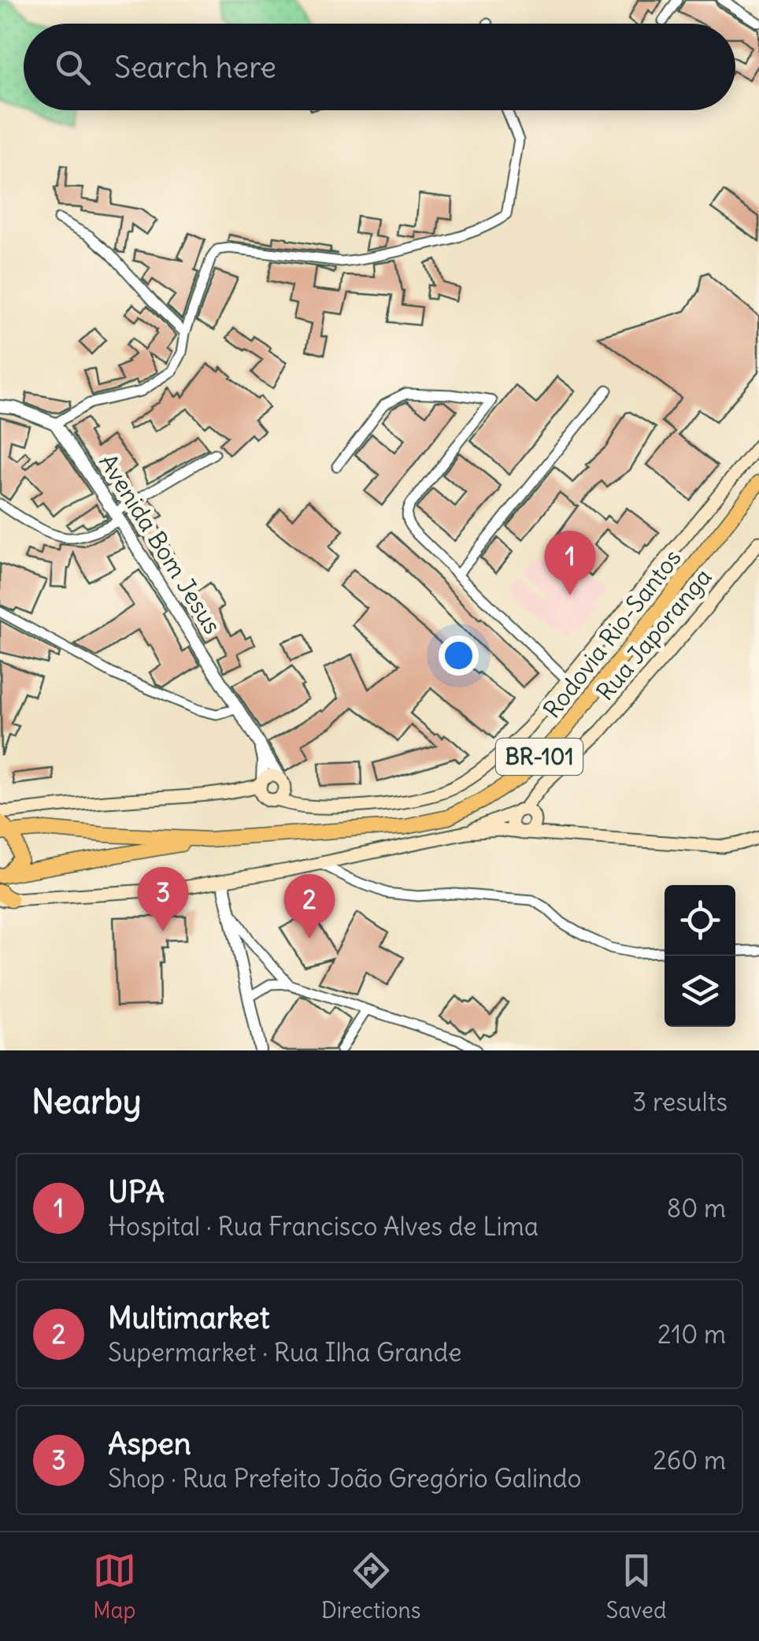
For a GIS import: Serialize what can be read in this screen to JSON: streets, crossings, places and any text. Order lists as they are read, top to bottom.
{
  "streets": {
    "highway": ["Rodovia Rio-Santos", "BR-101"],
    "main road": ["Rua Japoranga"],
    "street": ["Avenida Bom Jesus"]
  },
  "page": {
    "search": "Search here",
    "pins": ["1", "3", "2"],
    "heading": ["Nearby", "3 results"],
    "list": [
      {
        "mark": "1",
        "name": "UPA",
        "note": "Hospital · Rua Francisco Alves de Lima",
        "value": "80 m"
      },
      {
        "mark": "2",
        "name": "Multimarket",
        "note": "Supermarket · Rua Ilha Grande",
        "value": "210 m"
      },
      {
        "mark": "3",
        "name": "Aspen",
        "note": "Shop · Rua Prefeito João Gregório Galindo",
        "value": "260 m"
      }
    ],
    "nav": ["Map", "Directions", "Saved"]
  }
}
